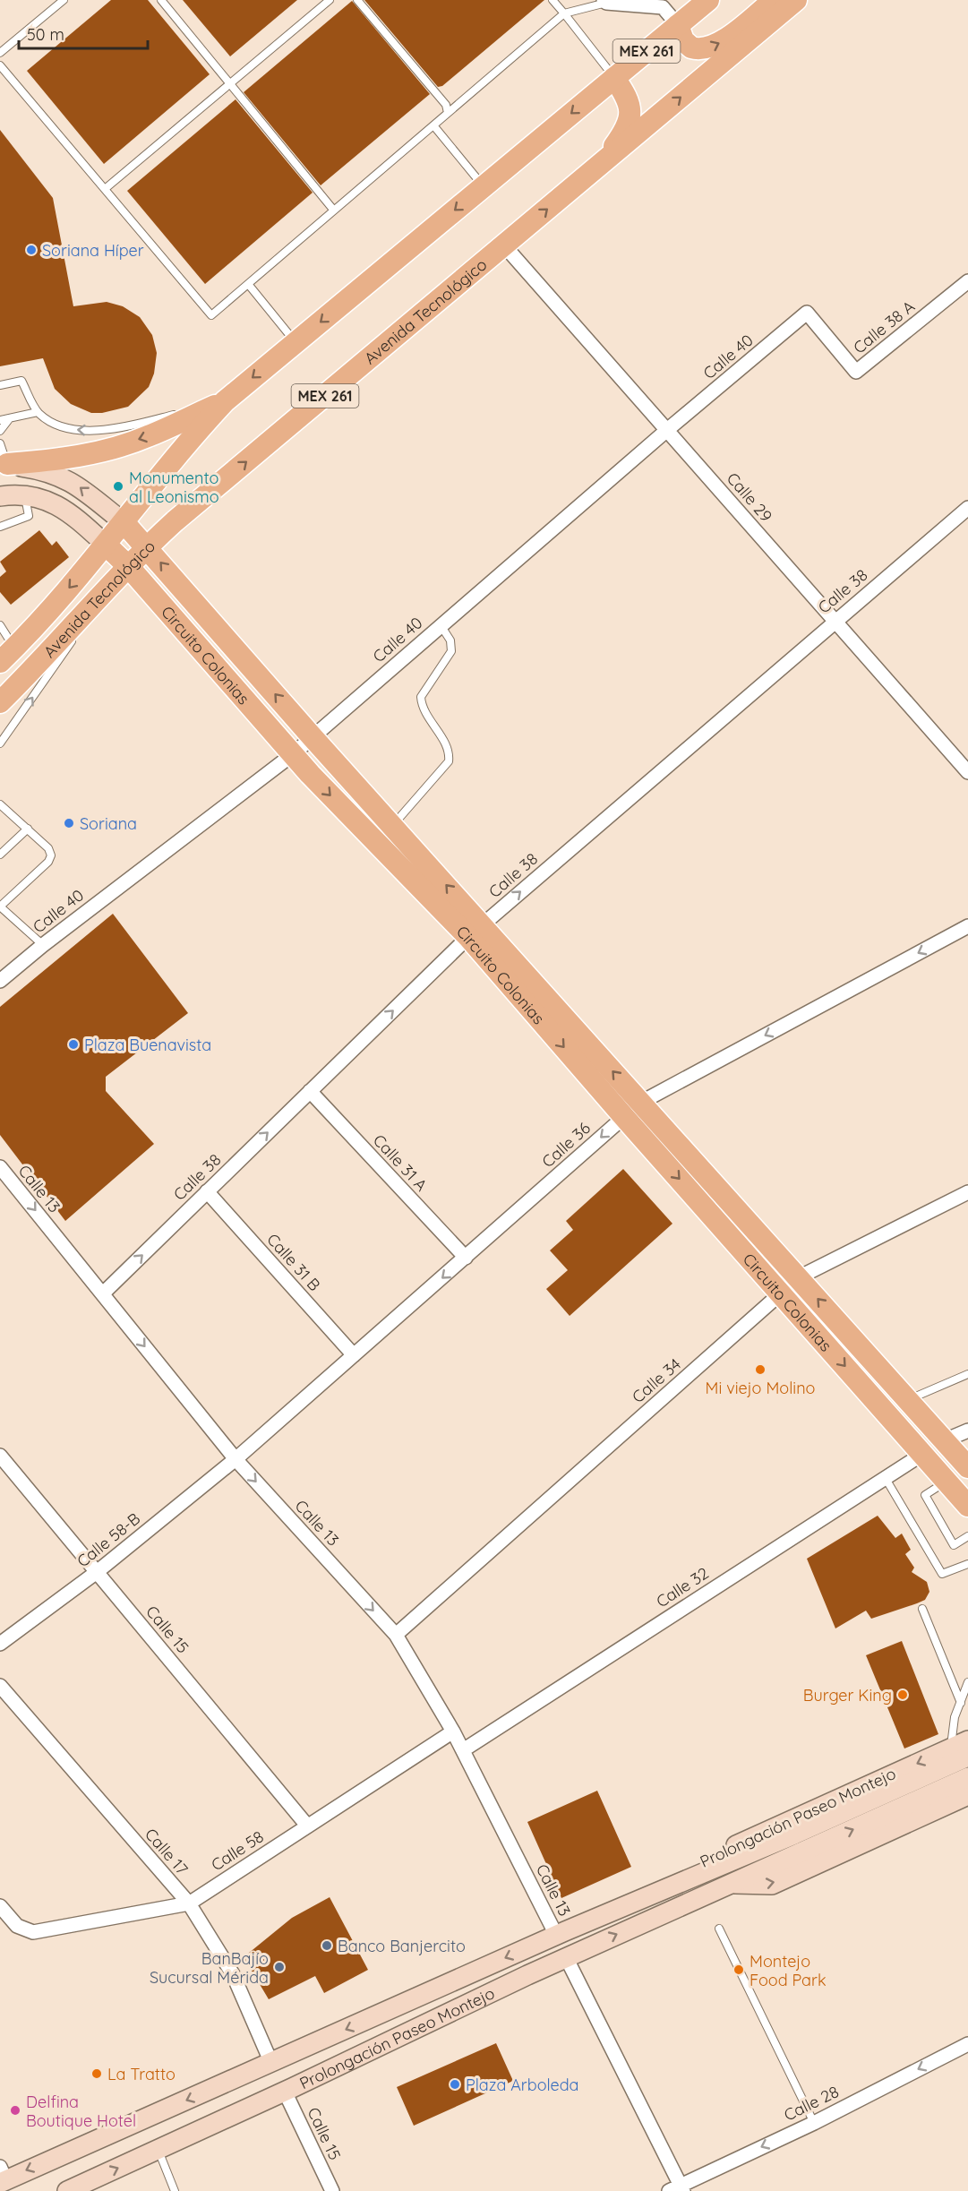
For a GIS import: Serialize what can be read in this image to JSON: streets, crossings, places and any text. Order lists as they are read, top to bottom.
{
  "streets": {
    "main road": [
      "MEX 261",
      "Avenida Tecnológico",
      "Circuito Colonias",
      "Prolongación Paseo Montejo"
    ],
    "street": [
      "Calle 38 A",
      "Calle 40",
      "Calle 29",
      "Calle 38",
      "Calle 36",
      "Calle 31 A",
      "Calle 13",
      "Calle 31 B",
      "Calle 34",
      "Calle 58-B",
      "Calle 32",
      "Calle 15",
      "Calle 58",
      "Calle 17",
      "Calle 28"
    ]
  },
  "crossings": [
    ["Avenida Tecnológico", "Calle 29"],
    ["Avenida Tecnológico", "Circuito Colonias"],
    ["Calle 38 A", "Calle 40"],
    ["Calle 40", "Calle 29"],
    ["Calle 40", "Circuito Colonias"],
    ["Calle 29", "Calle 38"],
    ["Calle 38", "Circuito Colonias"],
    ["Calle 38", "Calle 31 A"],
    ["Calle 38", "Calle 13"],
    ["Calle 38", "Calle 31 B"],
    ["Circuito Colonias", "Calle 36"],
    ["Circuito Colonias", "Calle 34"],
    ["Circuito Colonias", "Calle 32"],
    ["Calle 36", "Calle 31 A"],
    ["Calle 36", "Calle 13"],
    ["Calle 36", "Calle 31 B"],
    ["Calle 36", "Calle 58-B"],
    ["Calle 13", "Calle 34"],
    ["Calle 13", "Calle 58-B"],
    ["Calle 13", "Calle 32"],
    ["Calle 13", "Prolongación Paseo Montejo"],
    ["Calle 13", "Calle 58"],
    ["Calle 58-B", "Calle 15"],
    ["Calle 15", "Prolongación Paseo Montejo"],
    ["Calle 15", "Calle 58"],
    ["Prolongación Paseo Montejo", "Calle 17"],
    ["Calle 58", "Calle 17"]
  ],
  "one_way": [
    "Calle 38",
    "Calle 36",
    "Calle 13",
    "Calle 28"
  ],
  "places": [
    "Soriana Híper",
    "Monumento al Leonismo",
    "Soriana",
    "Plaza Buenavista",
    "Mi viejo Molino",
    "Burger King",
    "Banco Banjercito",
    "BanBajío Sucursal Mérida",
    "Montejo Food Park",
    "La Tratto",
    "Plaza Arboleda",
    "Delfina Boutique Hotel"
  ],
  "scale_bar": "50 m"
}
